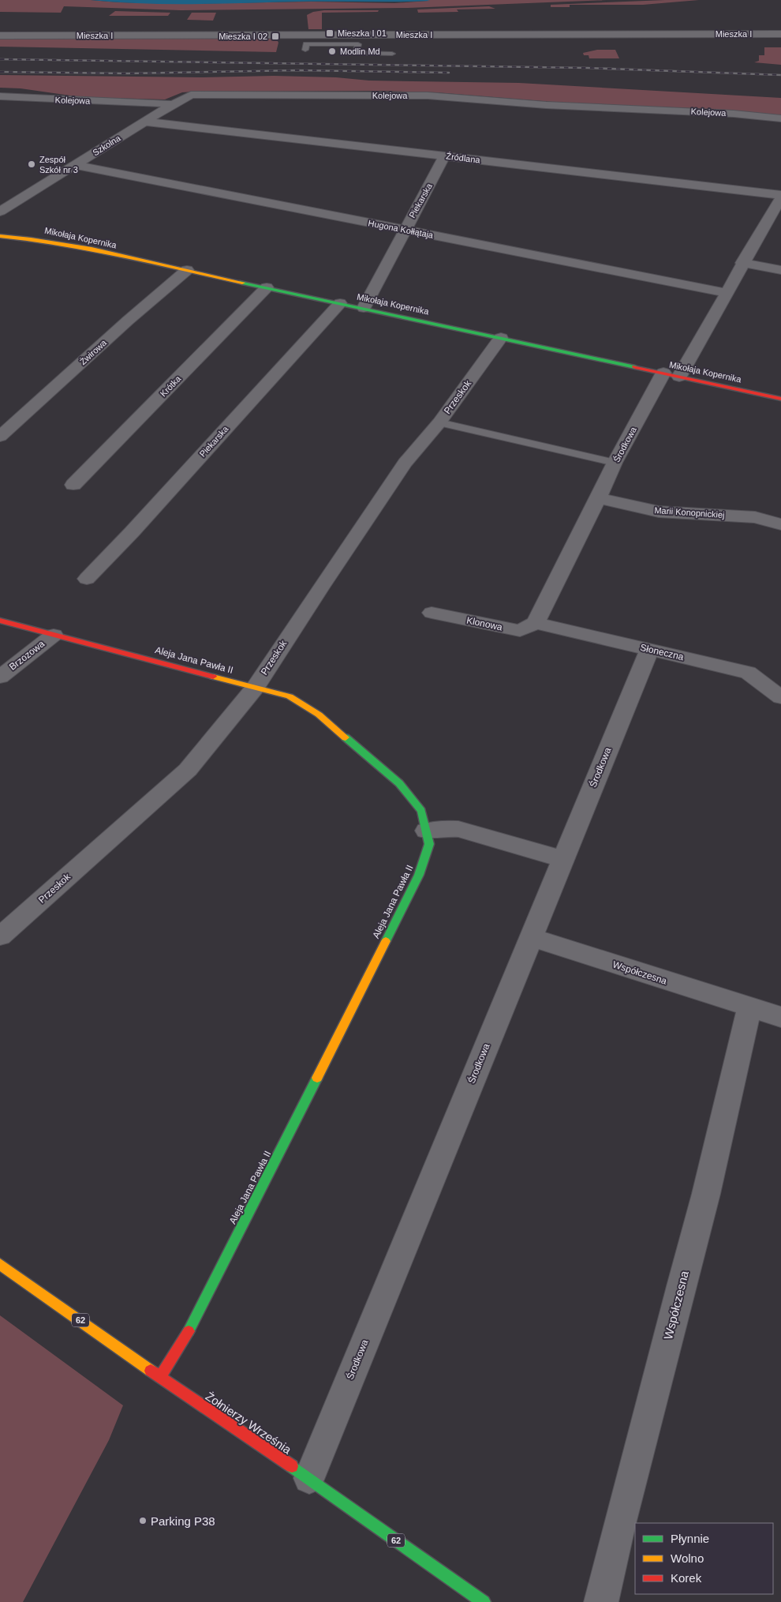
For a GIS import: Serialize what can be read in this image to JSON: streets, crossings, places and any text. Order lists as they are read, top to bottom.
{
  "streets": {
    "street": [
      "Mieszka I",
      "Kolejowa",
      "Szkolna",
      "Źródlana",
      "Piekarska",
      "Hugona Kołłątaja",
      "Mikołaja Kopernika",
      "Żwirowa",
      "Krótka",
      "Przeskok",
      "Środkowa",
      "Marii Konopnickiej",
      "Klonowa",
      "Słoneczna",
      "Brzozowa",
      "Aleja Jana Pawła II",
      "Współczesna",
      "62",
      "Żołnierzy Września"
    ]
  },
  "crossings": [
    ["Kolejowa", "Szkolna"],
    ["Szkolna", "Źródlana"],
    ["Szkolna", "Hugona Kołłątaja"],
    ["Źródlana", "Piekarska"],
    ["Źródlana", "Środkowa"],
    ["Piekarska", "Hugona Kołłątaja"],
    ["Piekarska", "Mikołaja Kopernika"],
    ["Hugona Kołłątaja", "Środkowa"],
    ["Mikołaja Kopernika", "Żwirowa"],
    ["Mikołaja Kopernika", "Krótka"],
    ["Mikołaja Kopernika", "Przeskok"],
    ["Mikołaja Kopernika", "Środkowa"],
    ["Przeskok", "Aleja Jana Pawła II"],
    ["Środkowa", "Marii Konopnickiej"],
    ["Środkowa", "Klonowa"],
    ["Środkowa", "Słoneczna"],
    ["Środkowa", "Współczesna"],
    ["Środkowa", "Żołnierzy Września"],
    ["Klonowa", "Słoneczna"],
    ["Brzozowa", "Aleja Jana Pawła II"],
    ["Aleja Jana Pawła II", "Żołnierzy Września"]
  ],
  "places": {
    "transit": ["Mieszka I 01", "Mieszka I 02"],
    "other": ["Modlin Md", "Zespół Szkół nr 3", "Parking P38"]
  },
  "legend": ["Płynnie", "Wolno", "Korek"]
}
